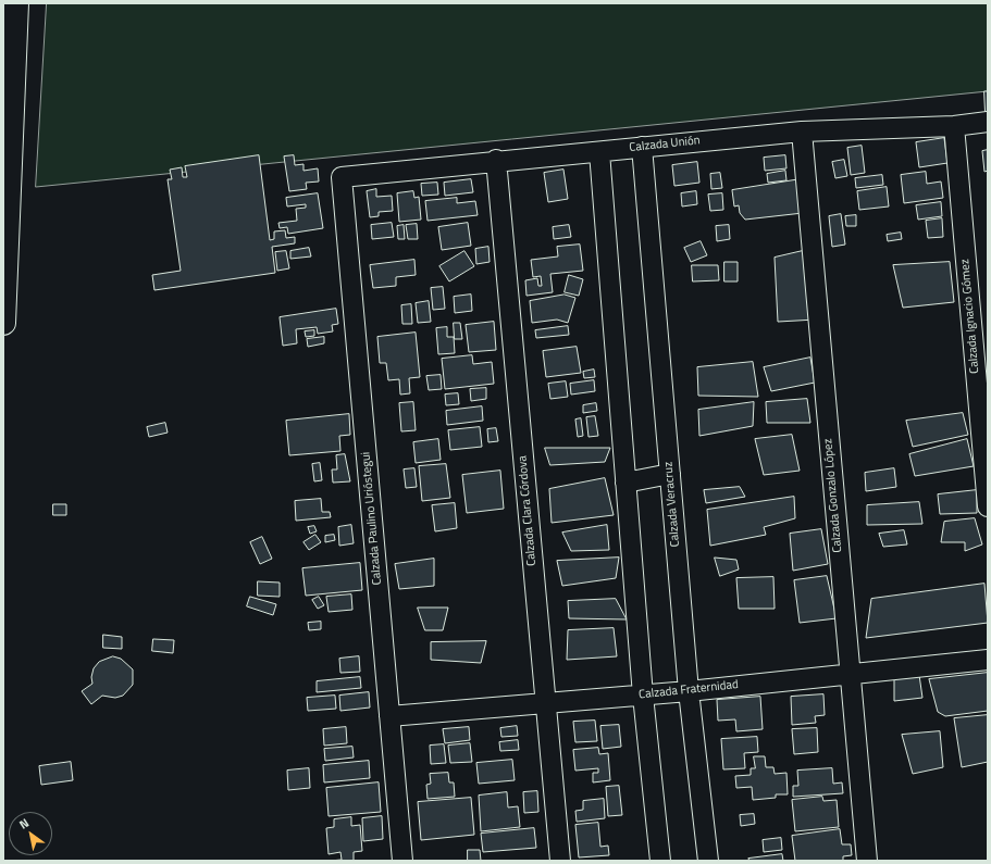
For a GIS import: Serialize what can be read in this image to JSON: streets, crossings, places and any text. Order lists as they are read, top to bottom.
{
  "streets": {
    "street": [
      "Calzada Unión",
      "Calzada Ignacio Gómez",
      "Calzada Gonzalo López",
      "Calzada Veracruz",
      "Calzada Clara Córdova",
      "Calzada Paulino Urióstegui",
      "Calzada Fraternidad"
    ]
  },
  "crossings": [
    ["Calzada Unión", "Calzada Ignacio Gómez"],
    ["Calzada Unión", "Calzada Gonzalo López"],
    ["Calzada Unión", "Calzada Veracruz"],
    ["Calzada Unión", "Calzada Clara Córdova"],
    ["Calzada Unión", "Calzada Paulino Urióstegui"],
    ["Calzada Gonzalo López", "Calzada Fraternidad"],
    ["Calzada Veracruz", "Calzada Fraternidad"],
    ["Calzada Clara Córdova", "Calzada Fraternidad"],
    ["Calzada Paulino Urióstegui", "Calzada Fraternidad"]
  ],
  "north": "top left"
}
